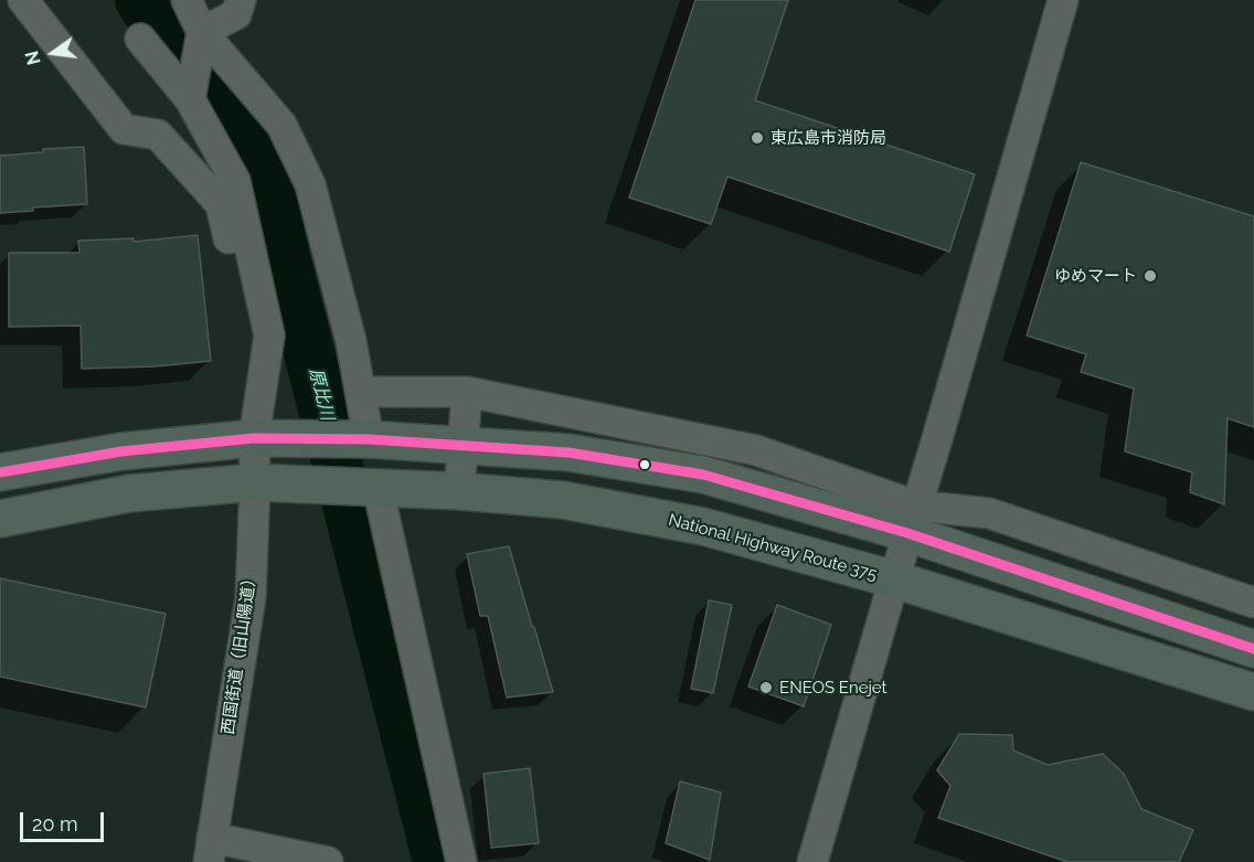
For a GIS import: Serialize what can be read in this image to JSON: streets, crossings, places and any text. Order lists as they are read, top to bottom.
{
  "streets": {
    "highway": ["National Highway Route 375"],
    "street": ["西国街道（旧山陽道）"]
  },
  "crossings": [
    ["National Highway Route 375", "西国街道（旧山陽道）"]
  ],
  "water": ["原比川"],
  "places": ["東広島市消防局", "ゆめマート", "ENEOS Enejet"],
  "scale_bar": "20 m",
  "north": "left"
}
